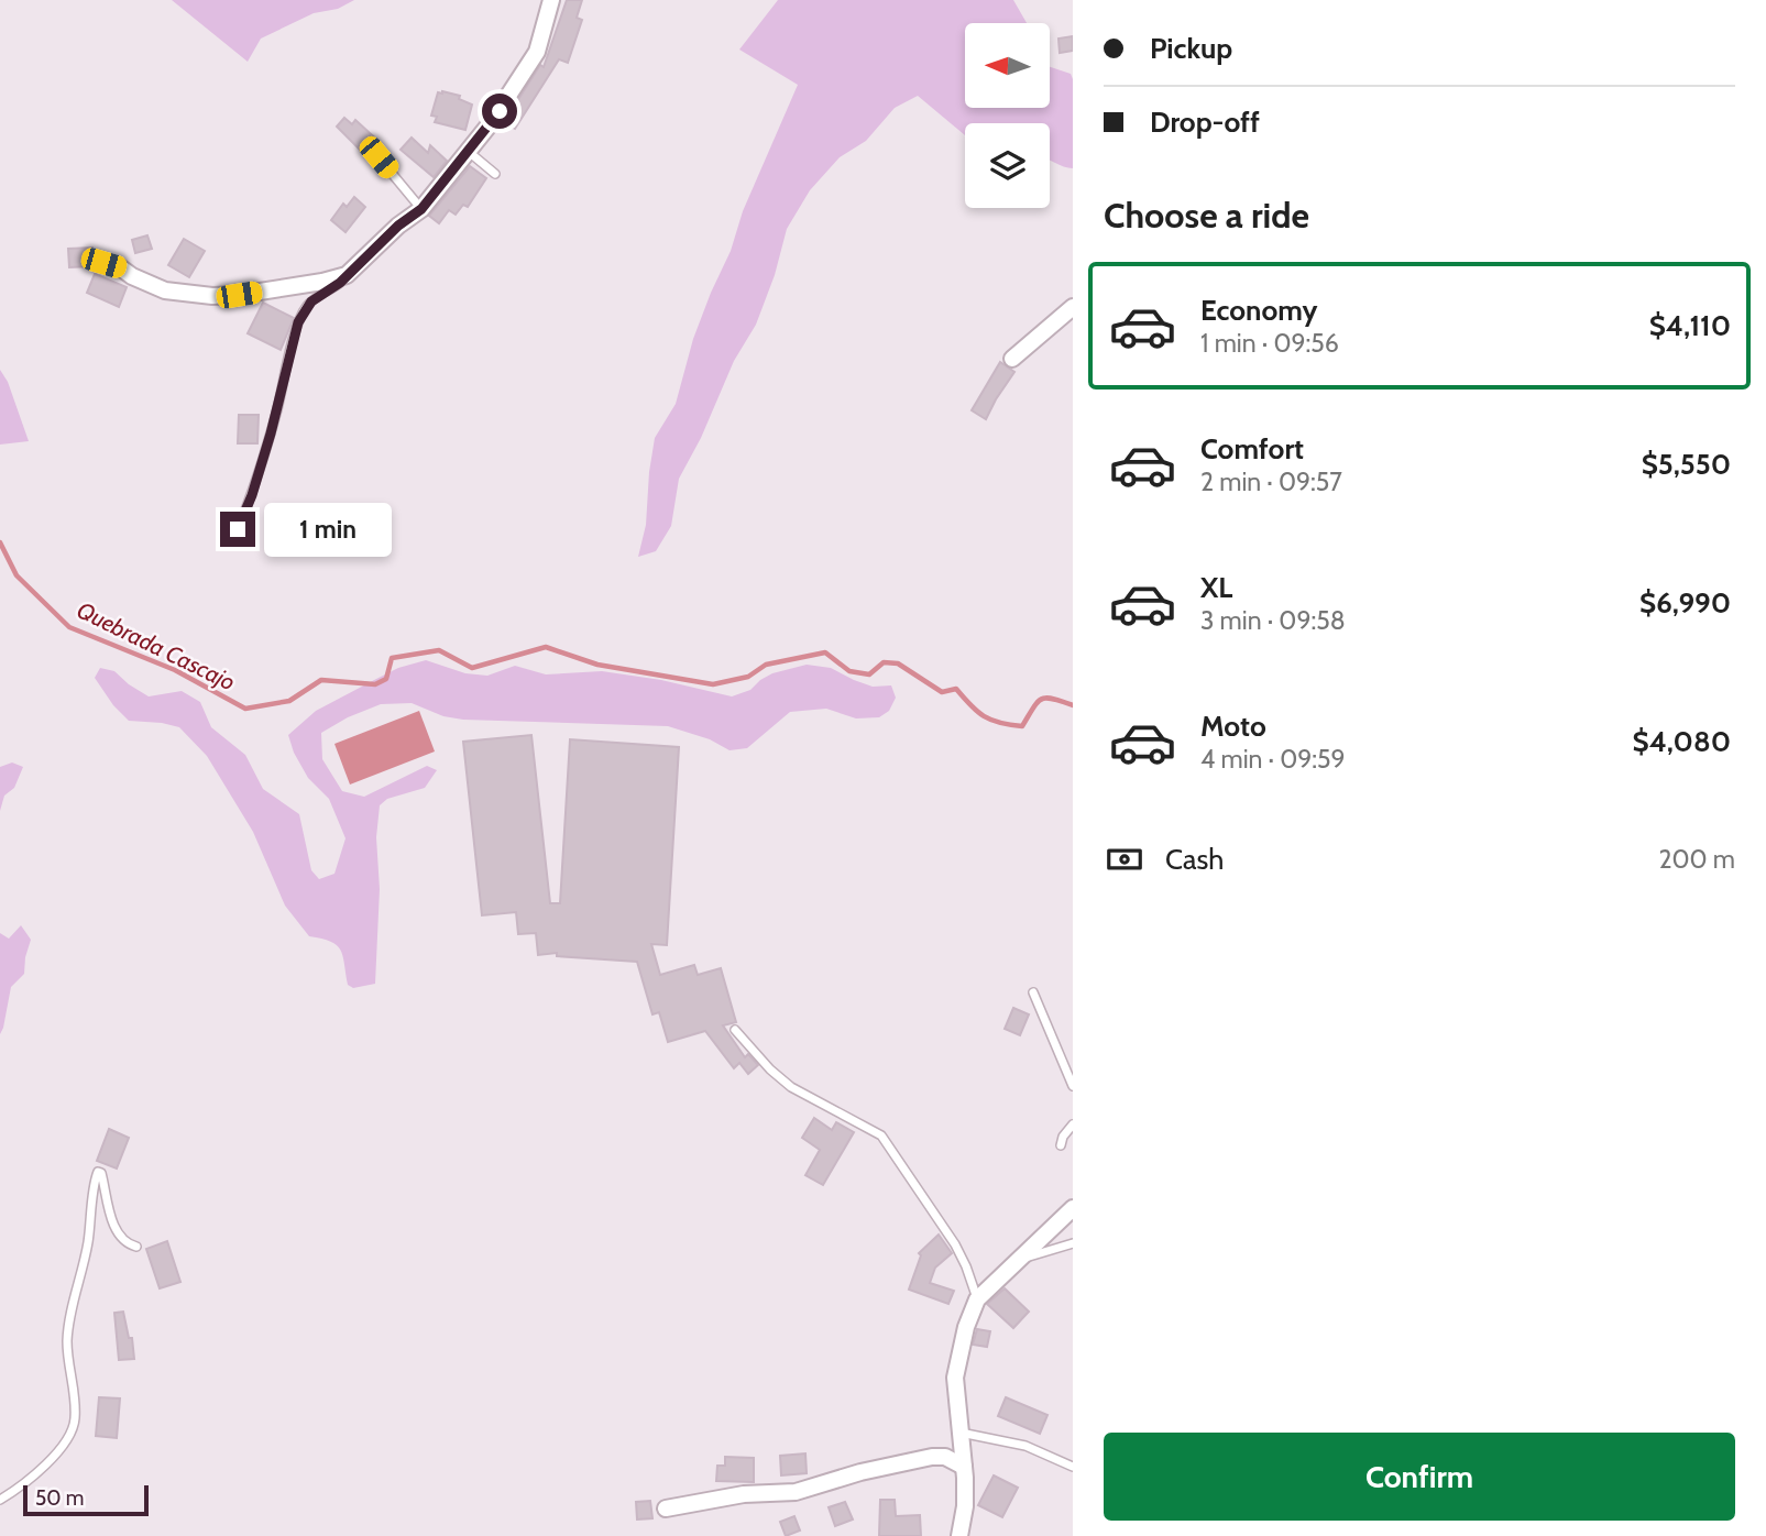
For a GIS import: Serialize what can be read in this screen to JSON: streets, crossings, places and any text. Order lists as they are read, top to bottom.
{
  "water": ["Quebrada Cascajo"],
  "scale_bar": "50 m",
  "north": "left",
  "page": {
    "banner": ["Pickup", "Drop-off"],
    "heading": "Choose a ride",
    "list": [
      {
        "name": "Economy",
        "note": "1 min · 09:56",
        "value": "$4,110"
      },
      {
        "name": "Comfort",
        "note": "2 min · 09:57",
        "value": "$5,550"
      },
      {
        "name": "XL",
        "note": "3 min · 09:58",
        "value": "$6,990"
      },
      {
        "name": "Moto",
        "note": "4 min · 09:59",
        "value": "$4,080"
      }
    ],
    "bubble": "1 min",
    "pay": ["Cash", "200 m"],
    "buttons": "Confirm",
    "scale": "50 m"
  }
}
